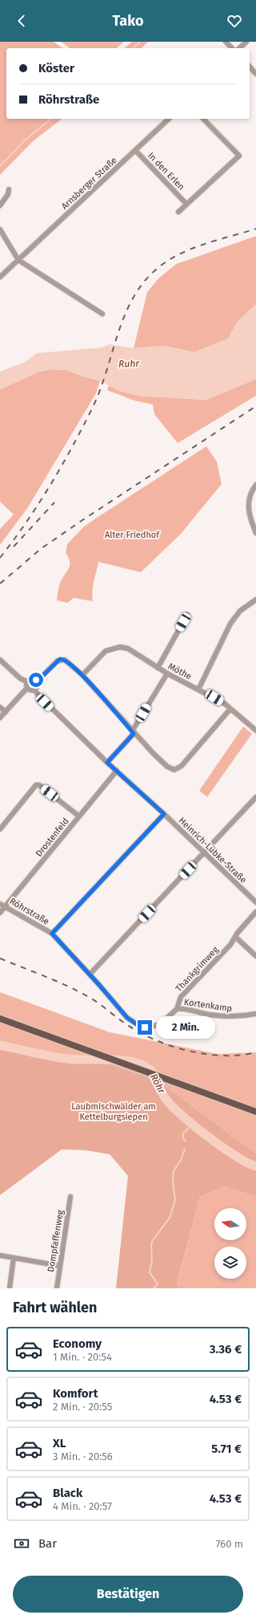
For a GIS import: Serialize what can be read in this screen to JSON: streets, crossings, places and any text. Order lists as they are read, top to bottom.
{
  "streets": {
    "street": [
      "In den Erlen",
      "Arnsberger Straße",
      "Möthe",
      "Drostenfeld",
      "Heinrich-Lübke-Straße",
      "Röhrstraße",
      "Thankgrimweg",
      "Kortenkamp",
      "Dompfaffenweg"
    ]
  },
  "crossings": [
    ["In den Erlen", "Arnsberger Straße"],
    ["Drostenfeld", "Heinrich-Lübke-Straße"],
    ["Drostenfeld", "Röhrstraße"],
    ["Röhrstraße", "Thankgrimweg"],
    ["Thankgrimweg", "Kortenkamp"]
  ],
  "water": ["Ruhr", "Röhr"],
  "parks": ["Alter Friedhof", "Laubmischwälder am Kettelburgsiepen"],
  "north": "left",
  "page": {
    "header": "Tako",
    "banner": ["Köster", "Röhrstraße"],
    "bubble": "2 Min.",
    "heading": "Fahrt wählen",
    "list": [
      {
        "name": "Economy",
        "note": "1 Min. · 20:54",
        "value": "3.36 €"
      },
      {
        "name": "Komfort",
        "note": "2 Min. · 20:55",
        "value": "4.53 €"
      },
      {
        "name": "XL",
        "note": "3 Min. · 20:56",
        "value": "5.71 €"
      },
      {
        "name": "Black",
        "note": "4 Min. · 20:57",
        "value": "4.53 €"
      }
    ],
    "pay": ["Bar", "760 m"],
    "buttons": "Bestätigen"
  }
}
